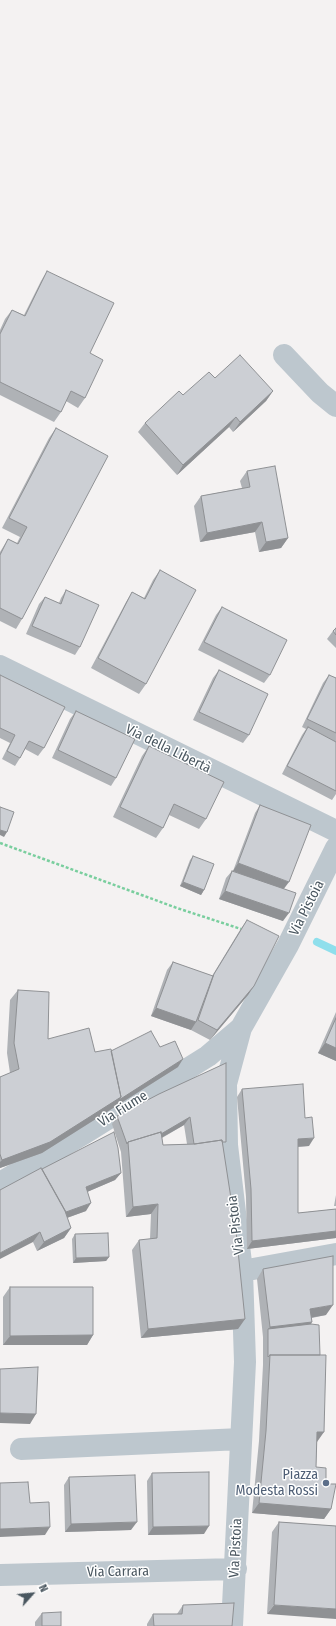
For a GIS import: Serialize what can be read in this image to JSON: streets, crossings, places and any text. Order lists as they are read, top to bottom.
{
  "streets": {
    "street": [
      "Via della Libertà",
      "Via Pistoia",
      "Via Fiume",
      "Via Carrara"
    ]
  },
  "crossings": [
    ["Via Pistoia", "Via Fiume"],
    ["Via Pistoia", "Via Carrara"]
  ],
  "places": ["Piazza Modesta Rossi"],
  "north": "top right"
}
